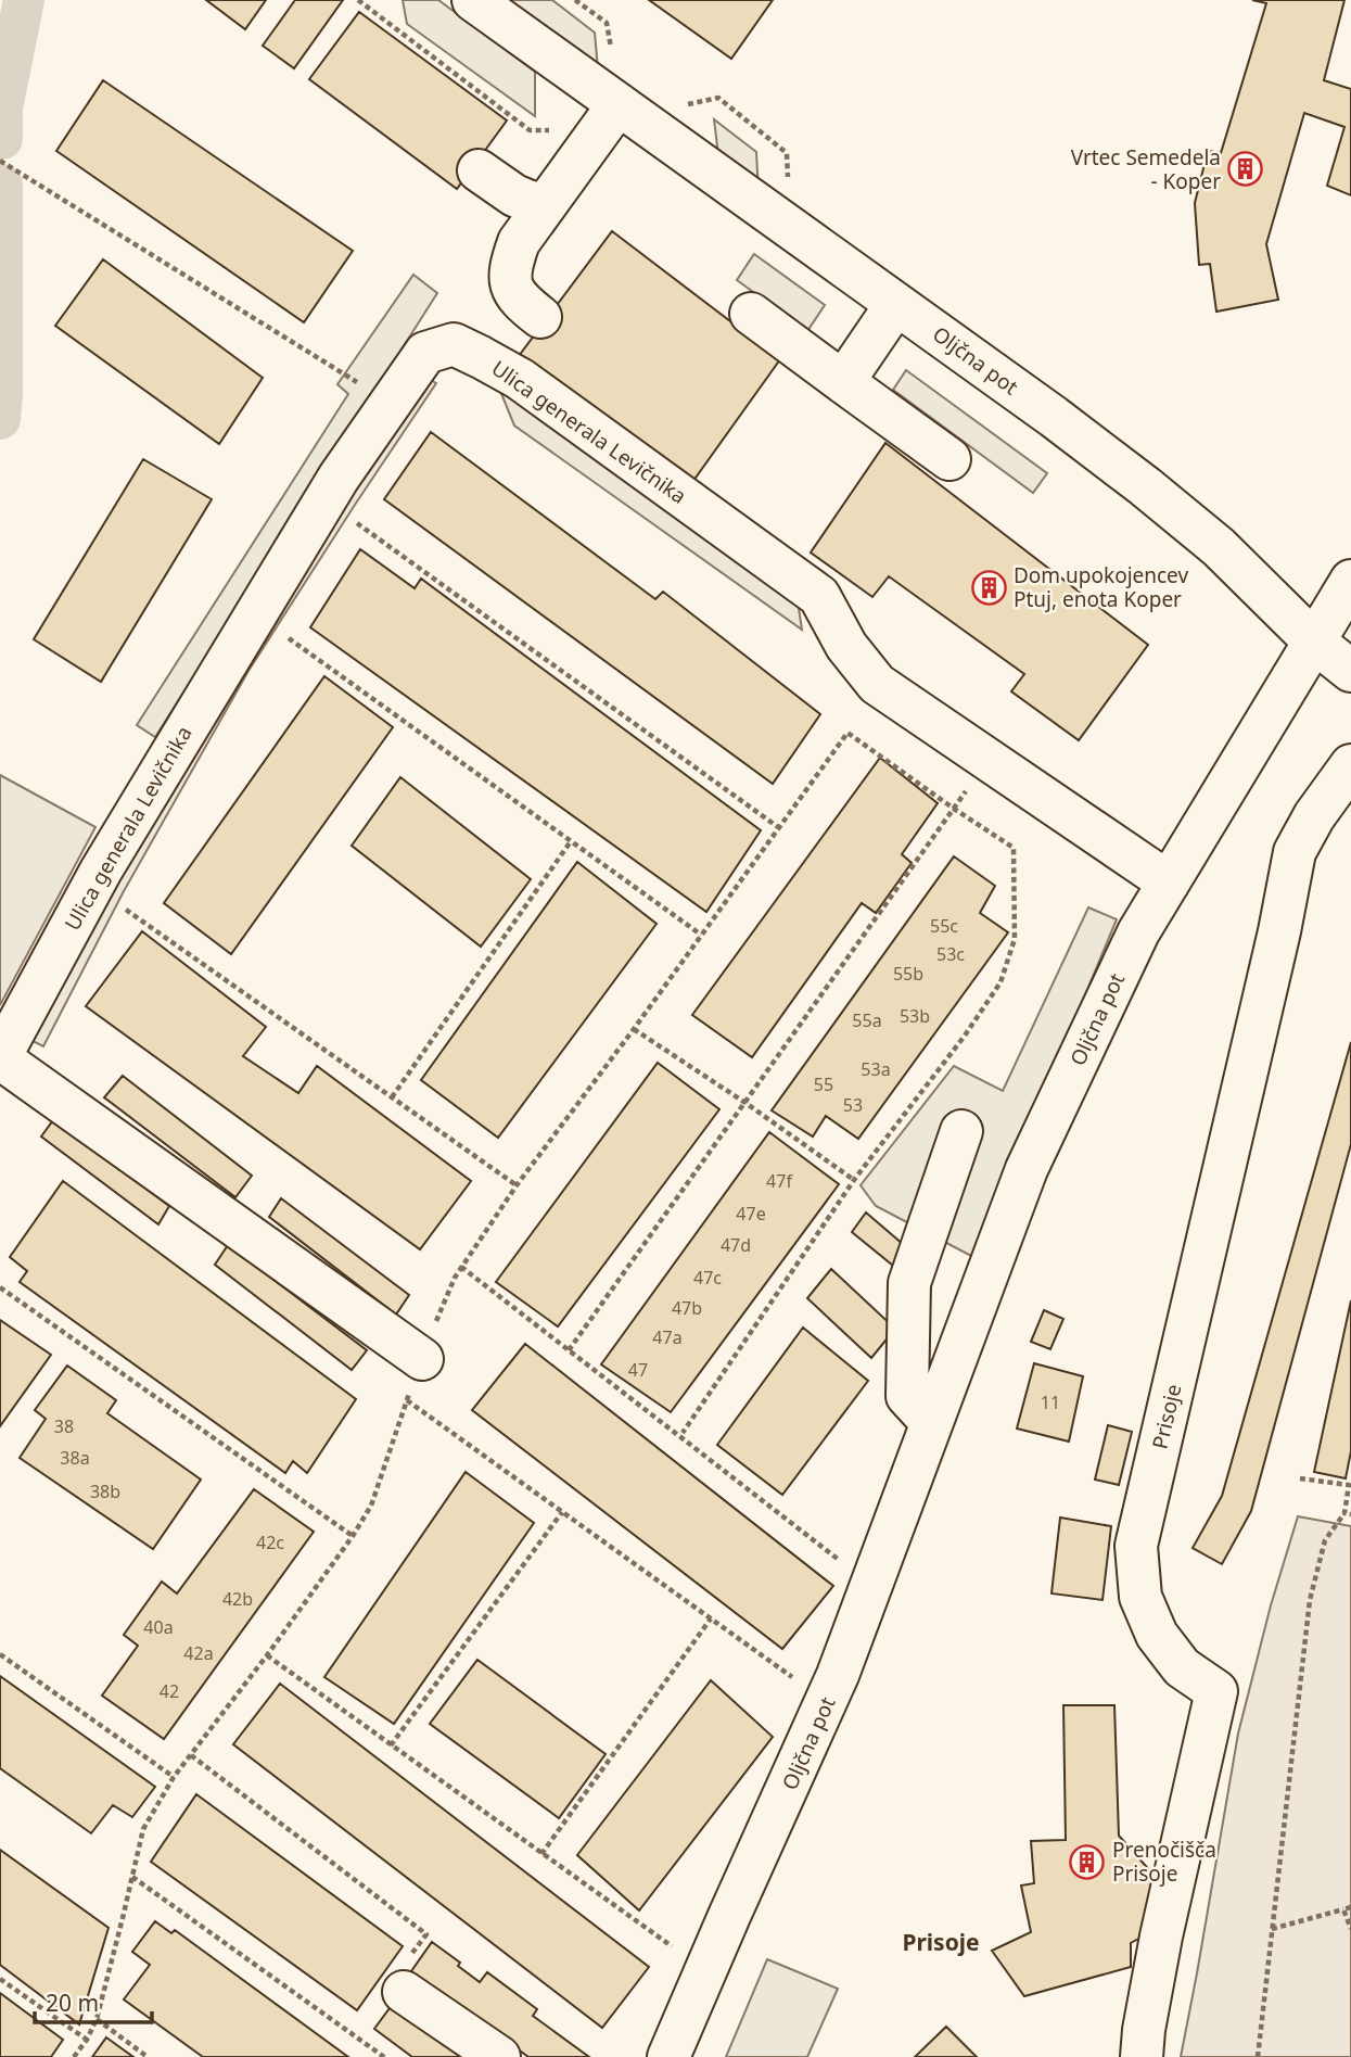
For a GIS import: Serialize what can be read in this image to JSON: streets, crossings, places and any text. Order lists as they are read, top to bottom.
{
  "streets": {
    "street": ["Oljčna pot", "Ulica generala Levičnika", "Prisoje"]
  },
  "crossings": [
    ["Oljčna pot", "Ulica generala Levičnika"]
  ],
  "districts": ["Prisoje"],
  "places": {
    "building": ["Vrtec Semedela - Koper", "Dom upokojencev Ptuj, enota Koper", "Prenočišča Prisoje"]
  },
  "house_numbers": [
    "55c",
    "53c",
    "55b",
    "53b",
    "55a",
    "53a",
    "55",
    "53",
    "47f",
    "47e",
    "47d",
    "47c",
    "47b",
    "47a",
    "47",
    "11",
    "38",
    "38a",
    "38b",
    "42c",
    "42b",
    "40a",
    "42a",
    "42"
  ],
  "scale_bar": "20 m"
}
